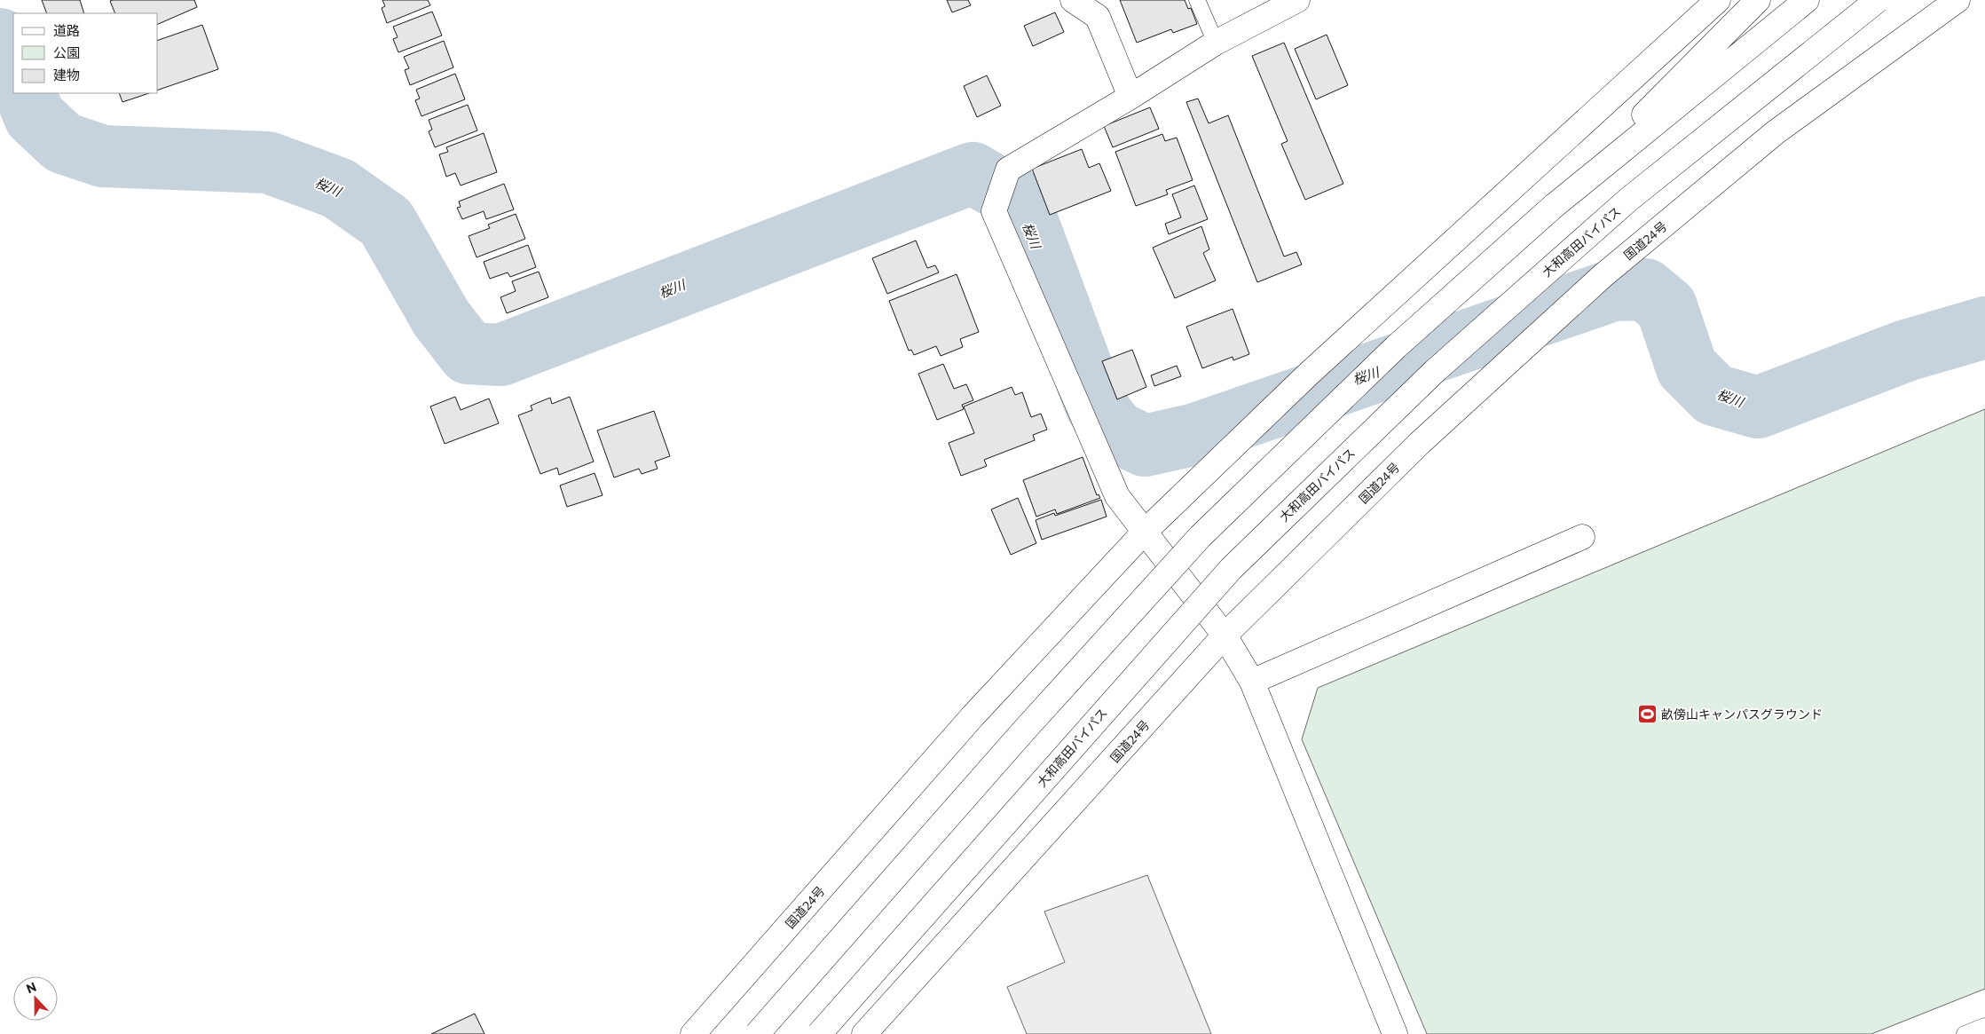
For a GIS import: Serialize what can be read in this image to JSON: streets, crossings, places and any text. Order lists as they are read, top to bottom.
{
  "streets": {
    "main road": ["国道24号", "大和高田バイパス"]
  },
  "water": ["桜川"],
  "places": {
    "sports": ["畝傍山キャンパスグラウンド"]
  },
  "legend": ["道路", "公園", "建物"],
  "north": "top"
}
